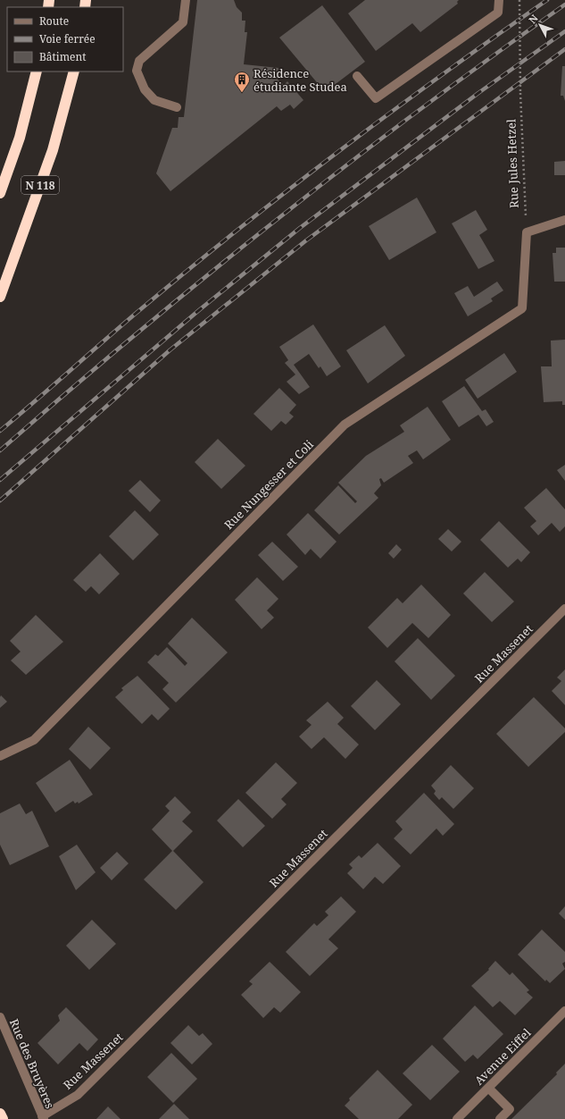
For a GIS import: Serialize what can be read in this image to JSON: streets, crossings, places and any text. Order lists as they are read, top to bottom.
{
  "streets": {
    "highway": ["N 118"],
    "street": [
      "Rue Nungesser et Coli",
      "Rue Massenet",
      "Avenue Eiffel",
      "Rue des Bruyères"
    ],
    "path": ["Rue Jules Hetzel"]
  },
  "crossings": [
    ["Rue Jules Hetzel", "Rue Nungesser et Coli"],
    ["Rue Massenet", "Rue des Bruyères"]
  ],
  "places": {
    "building": ["Résidence étudiante Studea"]
  },
  "legend": ["Route", "Voie ferrée", "Bâtiment"],
  "north": "top left"
}
